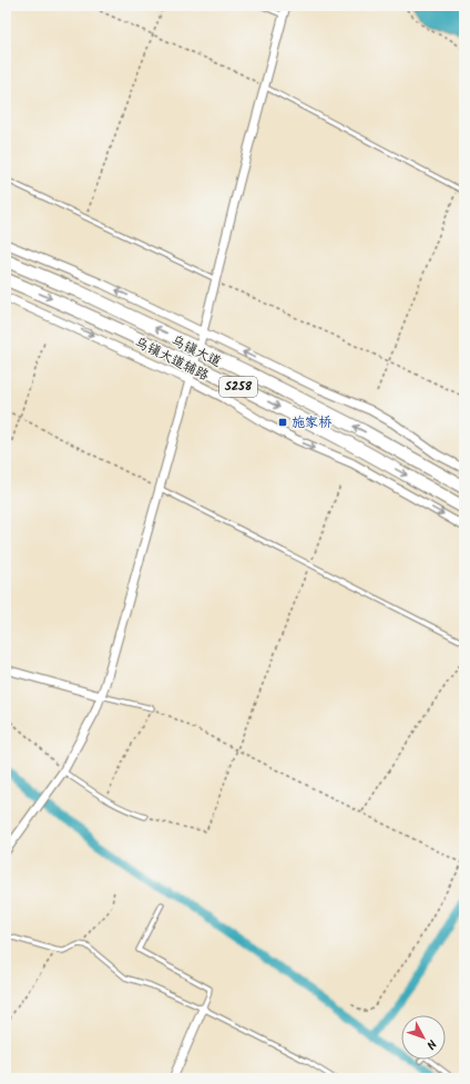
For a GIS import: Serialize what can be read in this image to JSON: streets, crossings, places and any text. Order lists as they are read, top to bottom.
{
  "streets": {
    "main road": ["乌镇大道", "S258"],
    "street": ["乌镇大道辅路"]
  },
  "places": {
    "transit": ["施家桥"]
  },
  "north": "bottom right"
}
